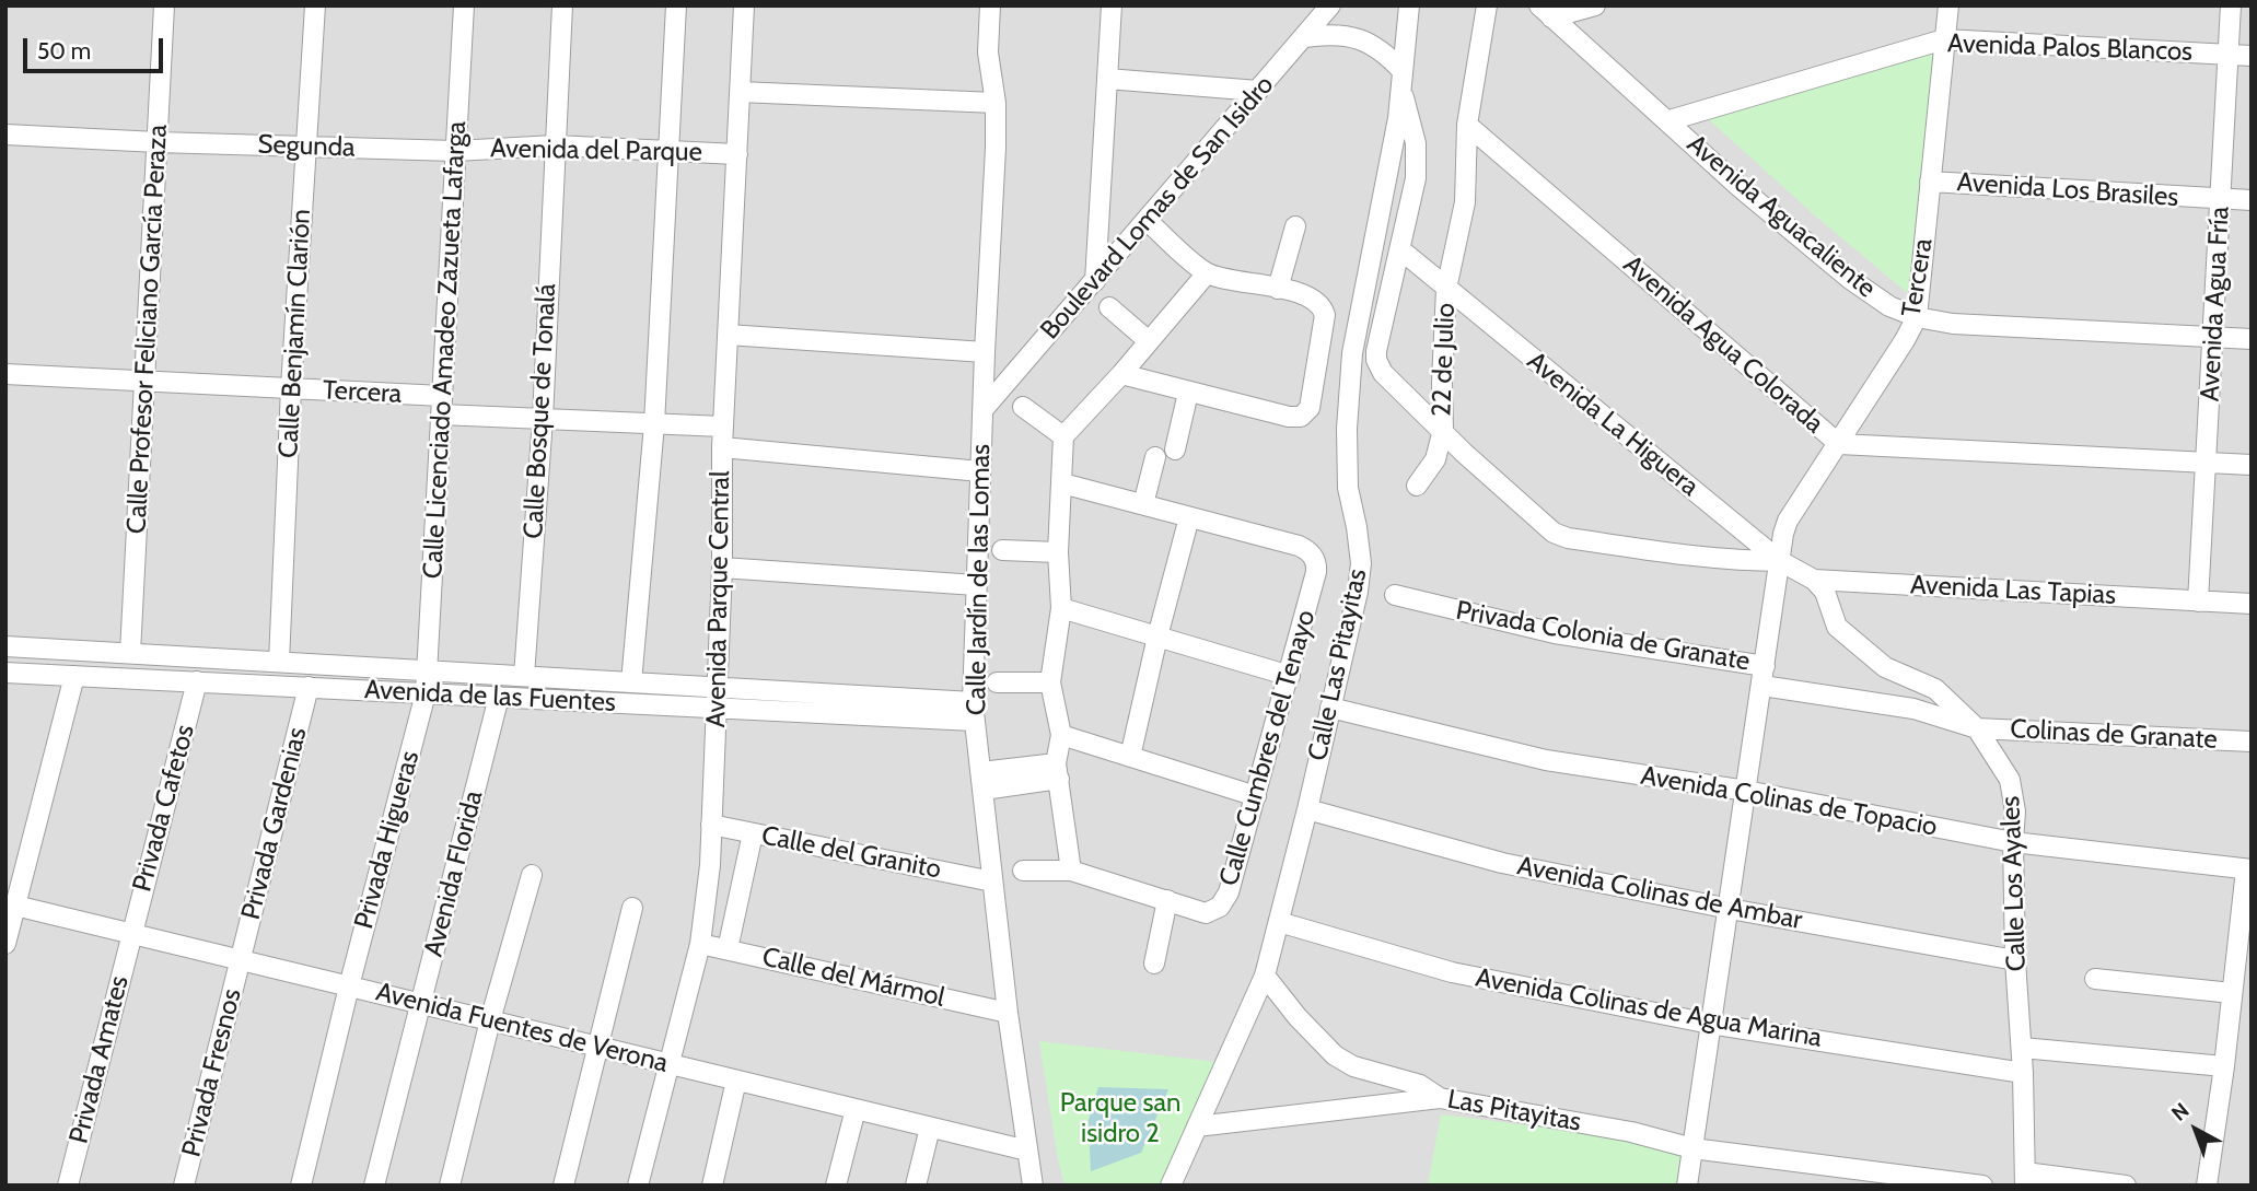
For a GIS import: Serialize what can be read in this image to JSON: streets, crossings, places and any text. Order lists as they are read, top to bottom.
{
  "streets": {
    "street": [
      "Avenida Palos Blancos",
      "Segunda",
      "Avenida del Parque",
      "Avenida Los Brasiles",
      "Boulevard Lomas de San Isidro",
      "Avenida Aguacaliente",
      "Tercera",
      "Avenida Agua Fría",
      "Calle Profesor Feliciano García Peraza",
      "Calle Benjamín Clarión",
      "Avenida Agua Colorada",
      "Calle Licenciado Amadeo Zazueta Lafarga",
      "22 de Julio",
      "Calle Bosque de Tonalá",
      "Avenida La Higuera",
      "Calle Jardín de las Lomas",
      "Avenida Las Tapias",
      "Avenida Parque Central",
      "Privada Colonia de Granate",
      "Calle Las Pitayitas",
      "Avenida de las Fuentes",
      "Colinas de Granate",
      "Calle Cumbres del Tenayo",
      "Avenida Colinas de Topacio",
      "Privada Cafetos",
      "Privada Gardenias",
      "Privada Higueras",
      "Calle del Granito",
      "Avenida Florida",
      "Calle Los Ayales",
      "Avenida Colinas de Ambar",
      "Calle del Mármol",
      "Avenida Colinas de Agua Marina",
      "Avenida Fuentes de Verona",
      "Privada Amates",
      "Privada Fresnos",
      "Las Pitayitas"
    ]
  },
  "crossings": [
    ["Avenida Palos Blancos", "Avenida Aguacaliente"],
    ["Avenida Palos Blancos", "Tercera"],
    ["Avenida Palos Blancos", "Avenida Agua Fría"],
    ["Segunda", "Avenida del Parque"],
    ["Segunda", "Calle Profesor Feliciano García Peraza"],
    ["Segunda", "Calle Benjamín Clarión"],
    ["Segunda", "Calle Licenciado Amadeo Zazueta Lafarga"],
    ["Avenida del Parque", "Calle Licenciado Amadeo Zazueta Lafarga"],
    ["Avenida del Parque", "Calle Bosque de Tonalá"],
    ["Avenida del Parque", "Avenida Parque Central"],
    ["Avenida Los Brasiles", "Tercera"],
    ["Avenida Los Brasiles", "Avenida Agua Fría"],
    ["Boulevard Lomas de San Isidro", "Calle Jardín de las Lomas"],
    ["Avenida Aguacaliente", "Tercera"],
    ["Avenida Aguacaliente", "Avenida Agua Fría"],
    ["Tercera", "Calle Profesor Feliciano García Peraza"],
    ["Tercera", "Calle Benjamín Clarión"],
    ["Tercera", "Avenida Agua Colorada"],
    ["Tercera", "Calle Licenciado Amadeo Zazueta Lafarga"],
    ["Tercera", "22 de Julio"],
    ["Tercera", "Calle Bosque de Tonalá"],
    ["Tercera", "Avenida La Higuera"],
    ["Tercera", "Avenida Las Tapias"],
    ["Tercera", "Avenida Parque Central"],
    ["Tercera", "Privada Colonia de Granate"],
    ["Tercera", "Avenida Colinas de Topacio"],
    ["Tercera", "Avenida Colinas de Ambar"],
    ["Tercera", "Avenida Colinas de Agua Marina"],
    ["Tercera", "Las Pitayitas"],
    ["Avenida Agua Fría", "Avenida Agua Colorada"],
    ["Avenida Agua Fría", "Avenida Las Tapias"],
    ["Calle Profesor Feliciano García Peraza", "Avenida de las Fuentes"],
    ["Calle Benjamín Clarión", "Avenida de las Fuentes"],
    ["Avenida Agua Colorada", "22 de Julio"],
    ["Calle Licenciado Amadeo Zazueta Lafarga", "Avenida de las Fuentes"],
    ["Calle Licenciado Amadeo Zazueta Lafarga", "Privada Higueras"],
    ["22 de Julio", "Avenida La Higuera"],
    ["22 de Julio", "Avenida Las Tapias"],
    ["Calle Bosque de Tonalá", "Avenida de las Fuentes"],
    ["Avenida La Higuera", "Avenida Las Tapias"],
    ["Calle Jardín de las Lomas", "Avenida de las Fuentes"],
    ["Calle Jardín de las Lomas", "Calle del Granito"],
    ["Calle Jardín de las Lomas", "Calle del Mármol"],
    ["Calle Jardín de las Lomas", "Avenida Fuentes de Verona"],
    ["Avenida Las Tapias", "Calle Los Ayales"],
    ["Avenida Parque Central", "Avenida de las Fuentes"],
    ["Avenida Parque Central", "Calle del Granito"],
    ["Avenida Parque Central", "Calle del Mármol"],
    ["Avenida Parque Central", "Avenida Fuentes de Verona"],
    ["Privada Colonia de Granate", "Colinas de Granate"],
    ["Privada Colonia de Granate", "Calle Los Ayales"],
    ["Calle Las Pitayitas", "Avenida Colinas de Topacio"],
    ["Calle Las Pitayitas", "Avenida Colinas de Ambar"],
    ["Calle Las Pitayitas", "Avenida Colinas de Agua Marina"],
    ["Calle Las Pitayitas", "Las Pitayitas"],
    ["Avenida de las Fuentes", "Privada Cafetos"],
    ["Avenida de las Fuentes", "Privada Gardenias"],
    ["Avenida de las Fuentes", "Privada Higueras"],
    ["Avenida de las Fuentes", "Avenida Florida"],
    ["Colinas de Granate", "Calle Los Ayales"],
    ["Avenida Colinas de Topacio", "Calle Los Ayales"],
    ["Privada Cafetos", "Avenida Fuentes de Verona"],
    ["Privada Cafetos", "Privada Amates"],
    ["Privada Gardenias", "Avenida Fuentes de Verona"],
    ["Privada Gardenias", "Privada Fresnos"],
    ["Privada Higueras", "Avenida Fuentes de Verona"],
    ["Avenida Florida", "Avenida Fuentes de Verona"],
    ["Calle Los Ayales", "Avenida Colinas de Ambar"],
    ["Calle Los Ayales", "Avenida Colinas de Agua Marina"],
    ["Avenida Fuentes de Verona", "Privada Amates"],
    ["Avenida Fuentes de Verona", "Privada Fresnos"]
  ],
  "parks": ["Parque san isidro 2"],
  "scale_bar": "50 m",
  "north": "top left"
}
